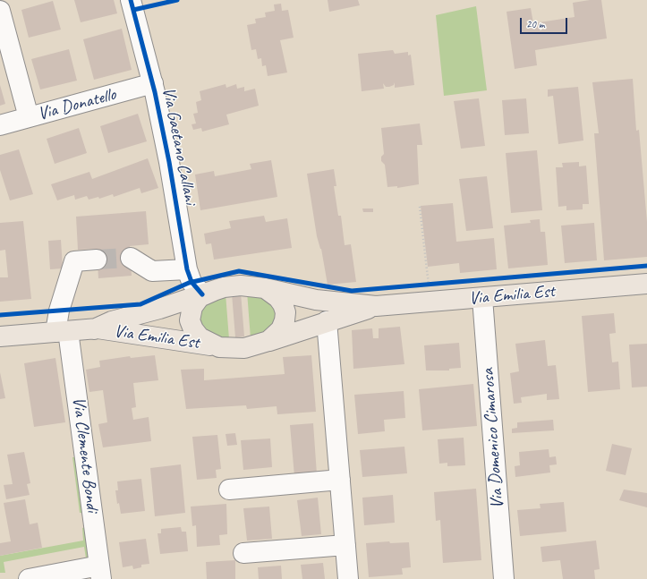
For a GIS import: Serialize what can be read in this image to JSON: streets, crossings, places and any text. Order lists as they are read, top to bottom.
{
  "streets": {
    "main road": ["Via Emilia Est"],
    "street": [
      "Via Donatello",
      "Via Gaetano Callani",
      "Via Domenico Cimarosa",
      "Via Clemente Bondi"
    ]
  },
  "crossings": [
    ["Via Donatello", "Via Gaetano Callani"],
    ["Via Gaetano Callani", "Via Emilia Est"],
    ["Via Emilia Est", "Via Domenico Cimarosa"],
    ["Via Emilia Est", "Via Clemente Bondi"]
  ],
  "scale_bar": "20 m"
}
